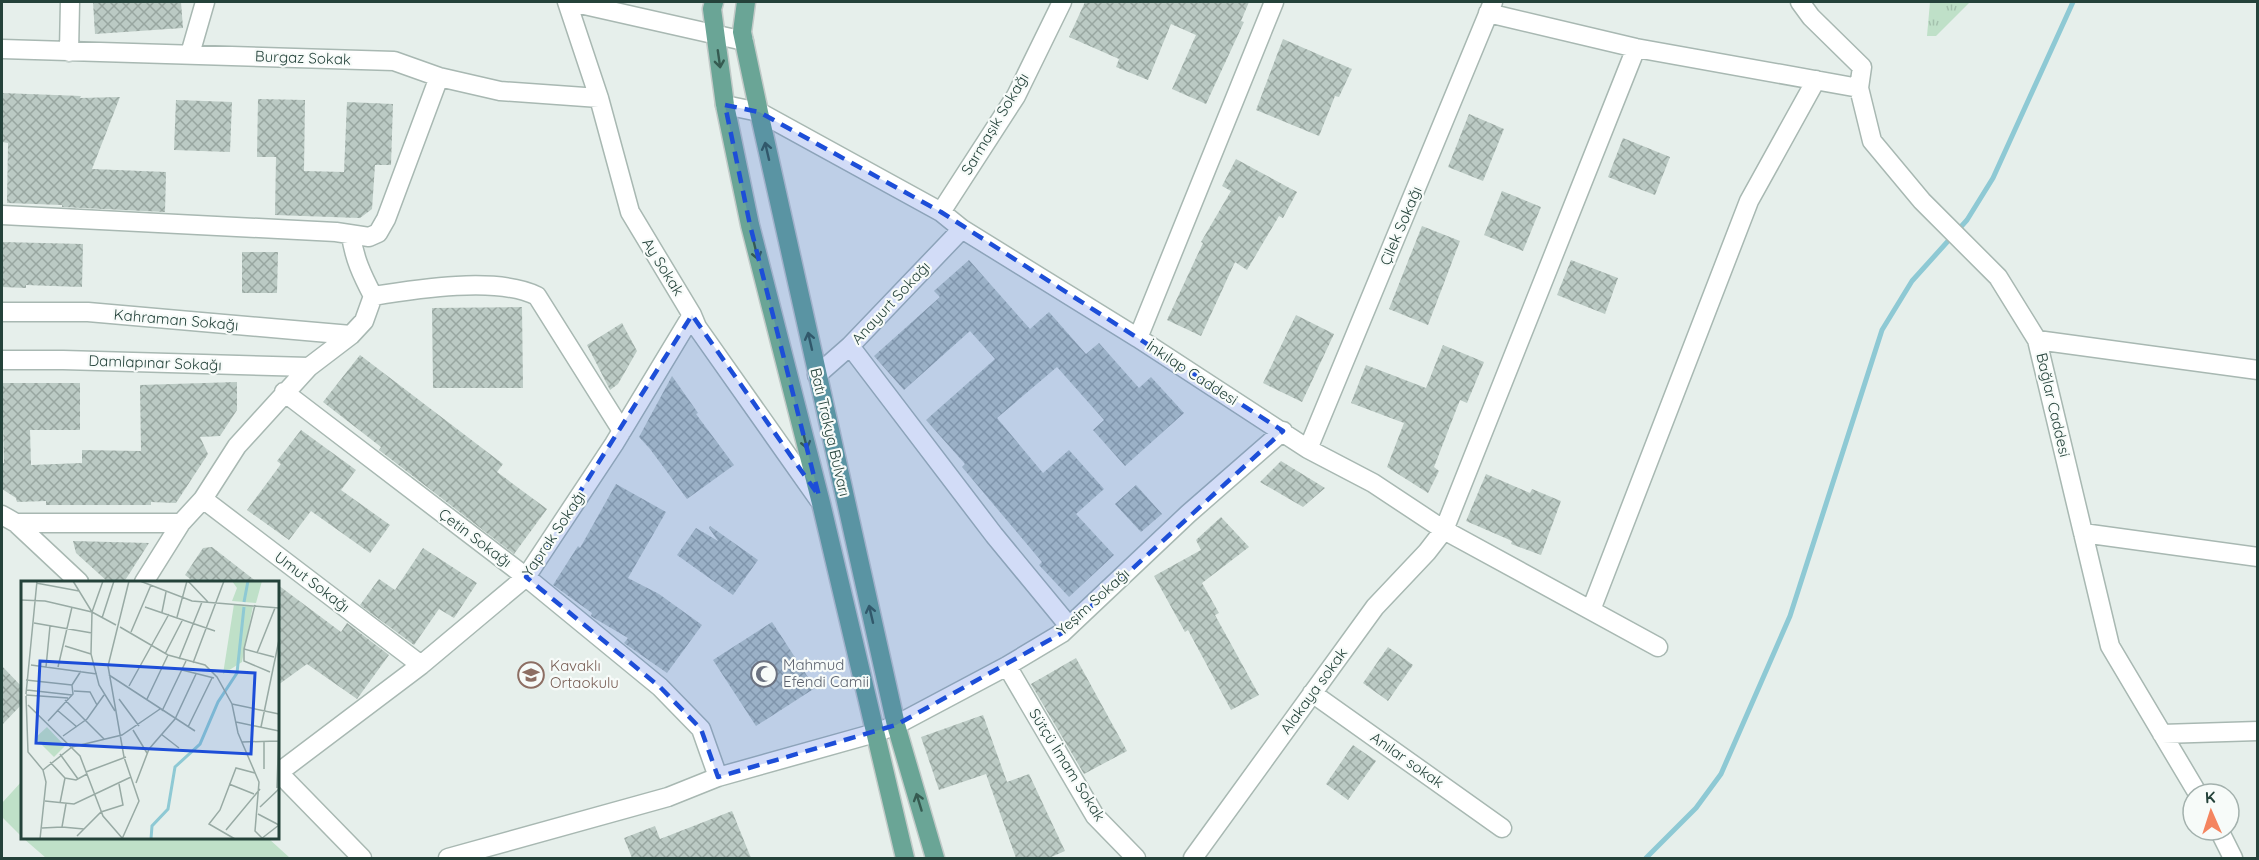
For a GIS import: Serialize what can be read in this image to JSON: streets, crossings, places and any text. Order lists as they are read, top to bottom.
{
  "streets": {
    "main road": ["Batı Trakya Bulvarı"],
    "street": [
      "Burgaz Sokak",
      "Sarmaşık Sokağı",
      "Çilek Sokağı",
      "Ay Sokak",
      "Anayurt Sokağı",
      "Kahraman Sokağı",
      "Damlapınar Sokağı",
      "İnkılap Caddesi",
      "Bağlar Caddesi",
      "Yaprak Sokağı",
      "Çetin Sokağı",
      "Umut Sokağı",
      "Yeşim Sokağı",
      "Alakaya sokak",
      "Anılar sokak",
      "Sütçü İmam Sokak"
    ]
  },
  "crossings": [
    ["Burgaz Sokak", "Ay Sokak"],
    ["Sarmaşık Sokağı", "İnkılap Caddesi"],
    ["Çilek Sokağı", "İnkılap Caddesi"],
    ["Ay Sokak", "Batı Trakya Bulvarı"],
    ["Ay Sokak", "Yaprak Sokağı"],
    ["Anayurt Sokağı", "İnkılap Caddesi"],
    ["Anayurt Sokağı", "Batı Trakya Bulvarı"],
    ["İnkılap Caddesi", "Batı Trakya Bulvarı"],
    ["İnkılap Caddesi", "Yeşim Sokağı"],
    ["İnkılap Caddesi", "Alakaya sokak"],
    ["Batı Trakya Bulvarı", "Yeşim Sokağı"],
    ["Yaprak Sokağı", "Çetin Sokağı"],
    ["Yaprak Sokağı", "Umut Sokağı"],
    ["Çetin Sokağı", "Yeşim Sokağı"],
    ["Yeşim Sokağı", "Sütçü İmam Sokak"],
    ["Alakaya sokak", "Anılar sokak"]
  ],
  "places": {
    "mosque": ["Mahmud Efendi Camii"],
    "school or university": ["Kavaklı Ortaokulu"]
  },
  "north": "top"
}
